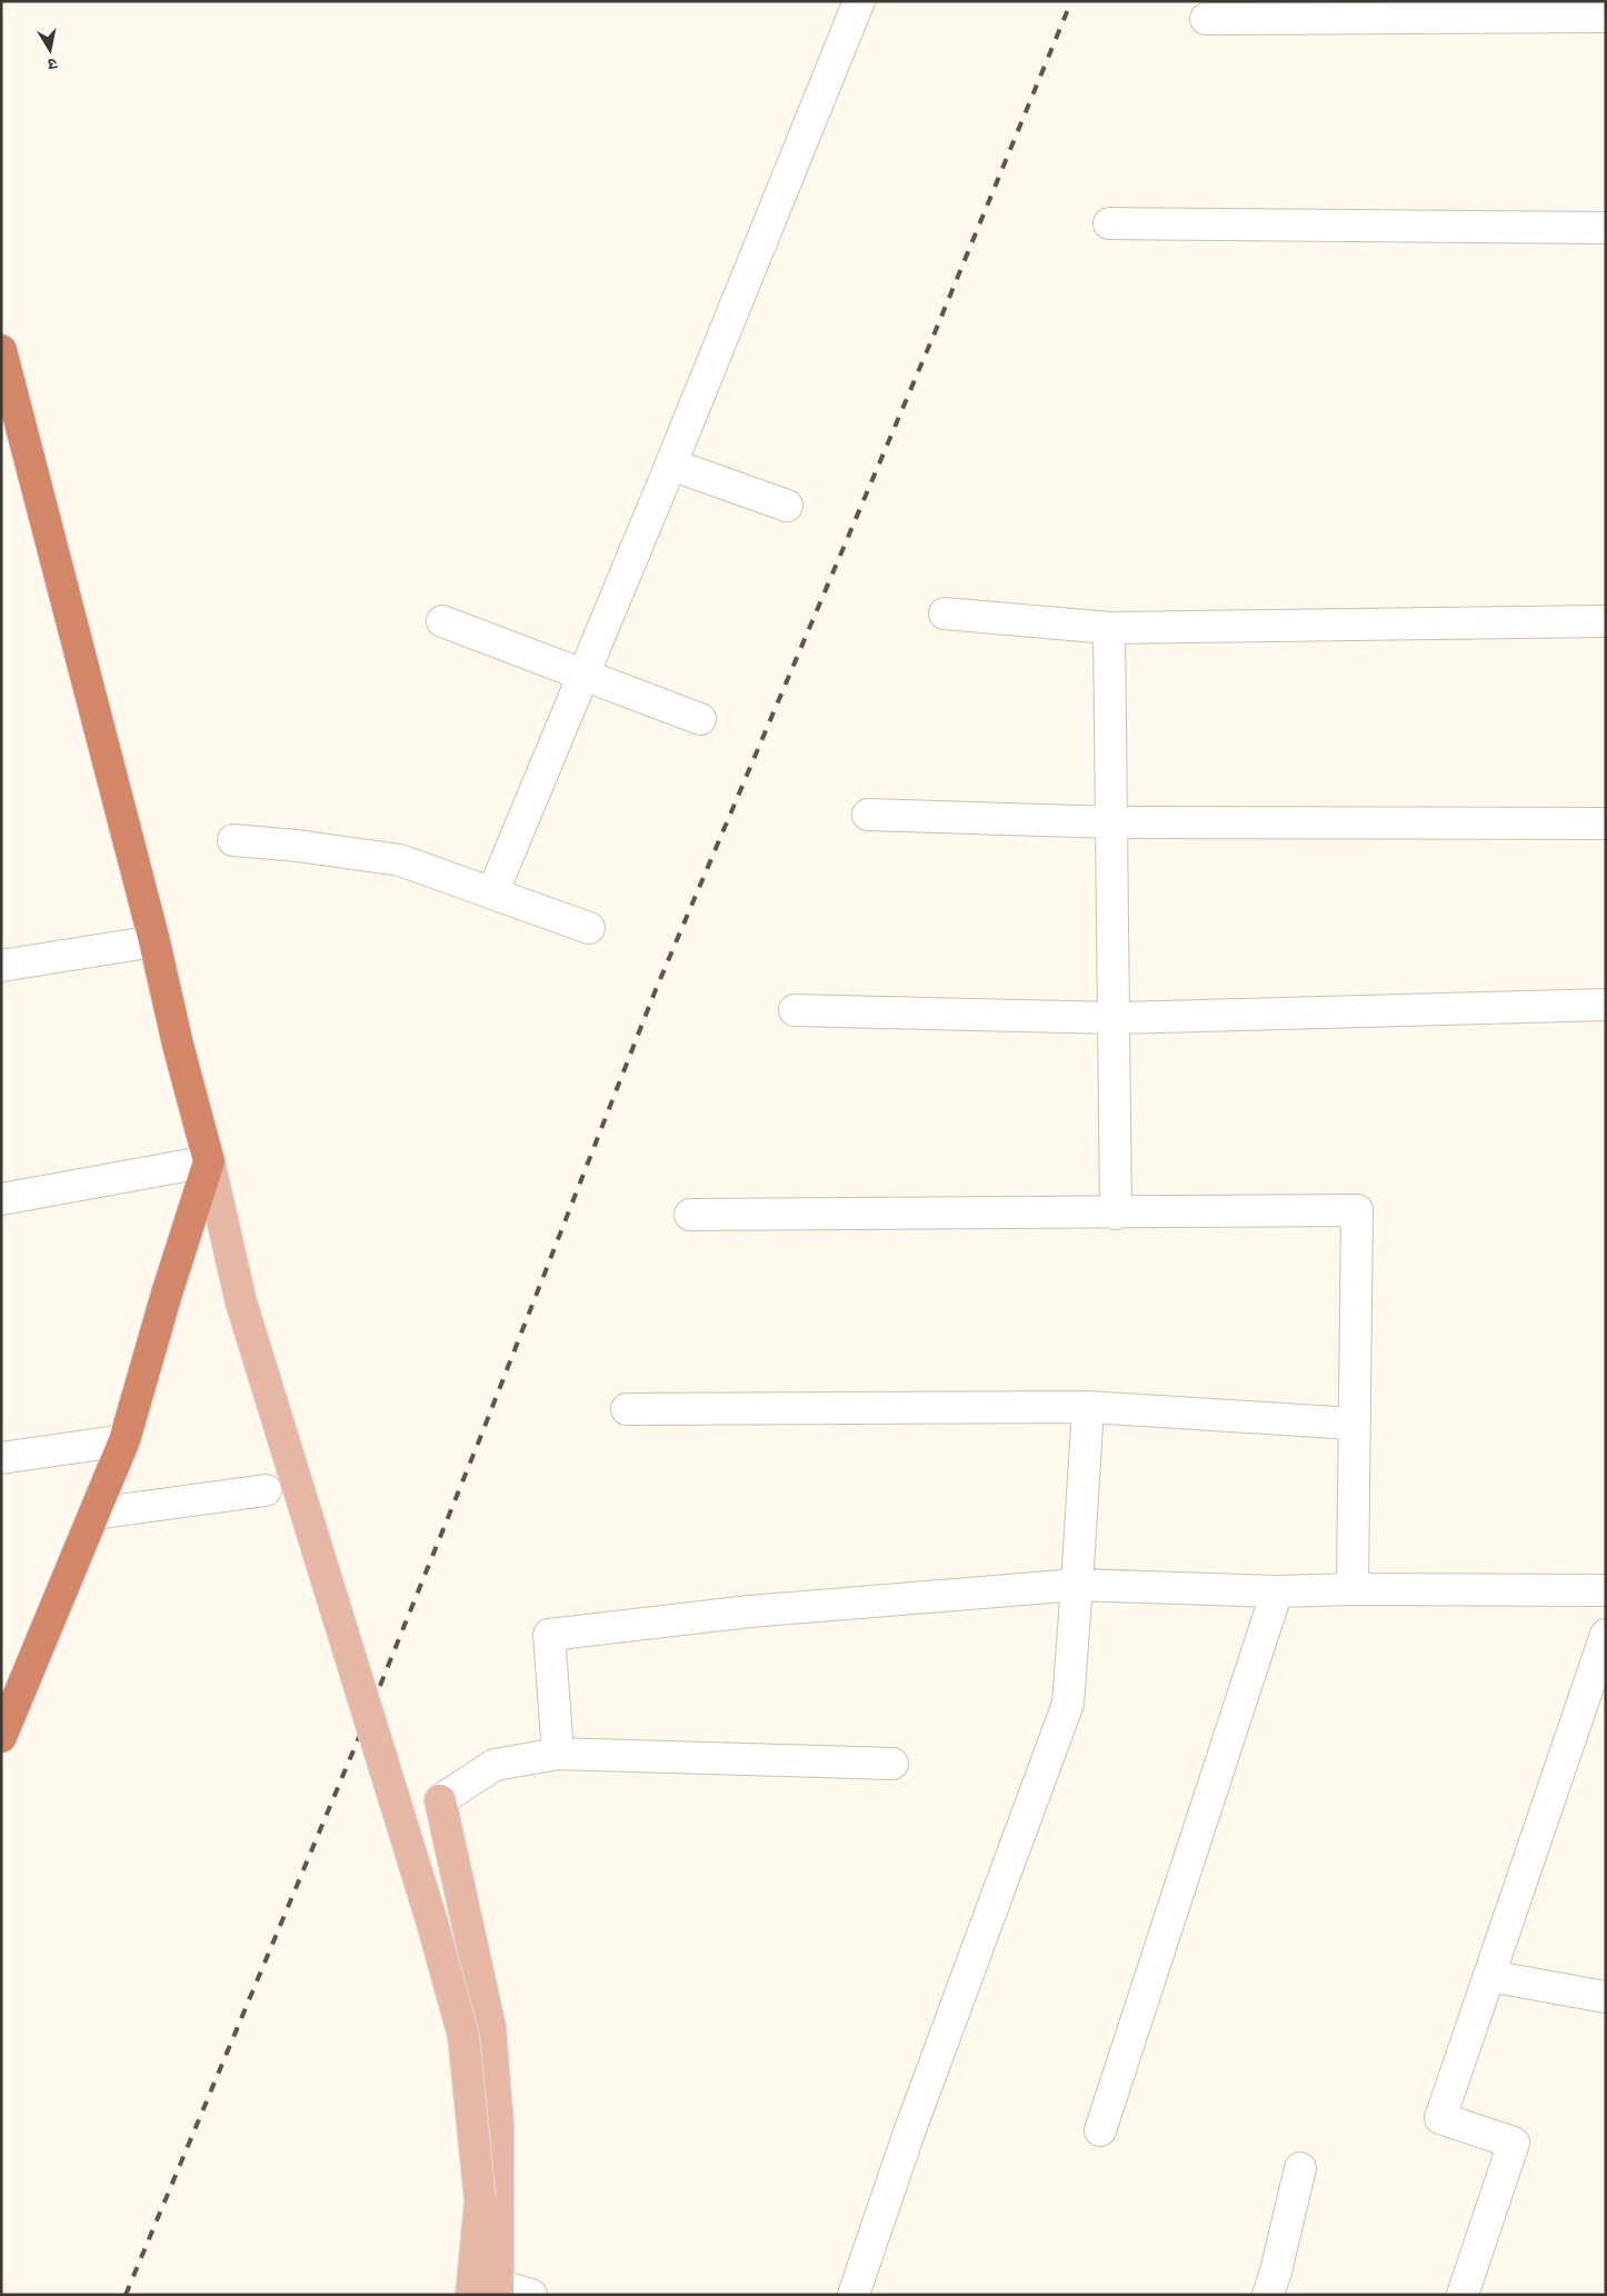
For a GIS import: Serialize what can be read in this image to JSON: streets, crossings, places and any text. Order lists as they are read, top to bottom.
{
  "north": "bottom"
}
